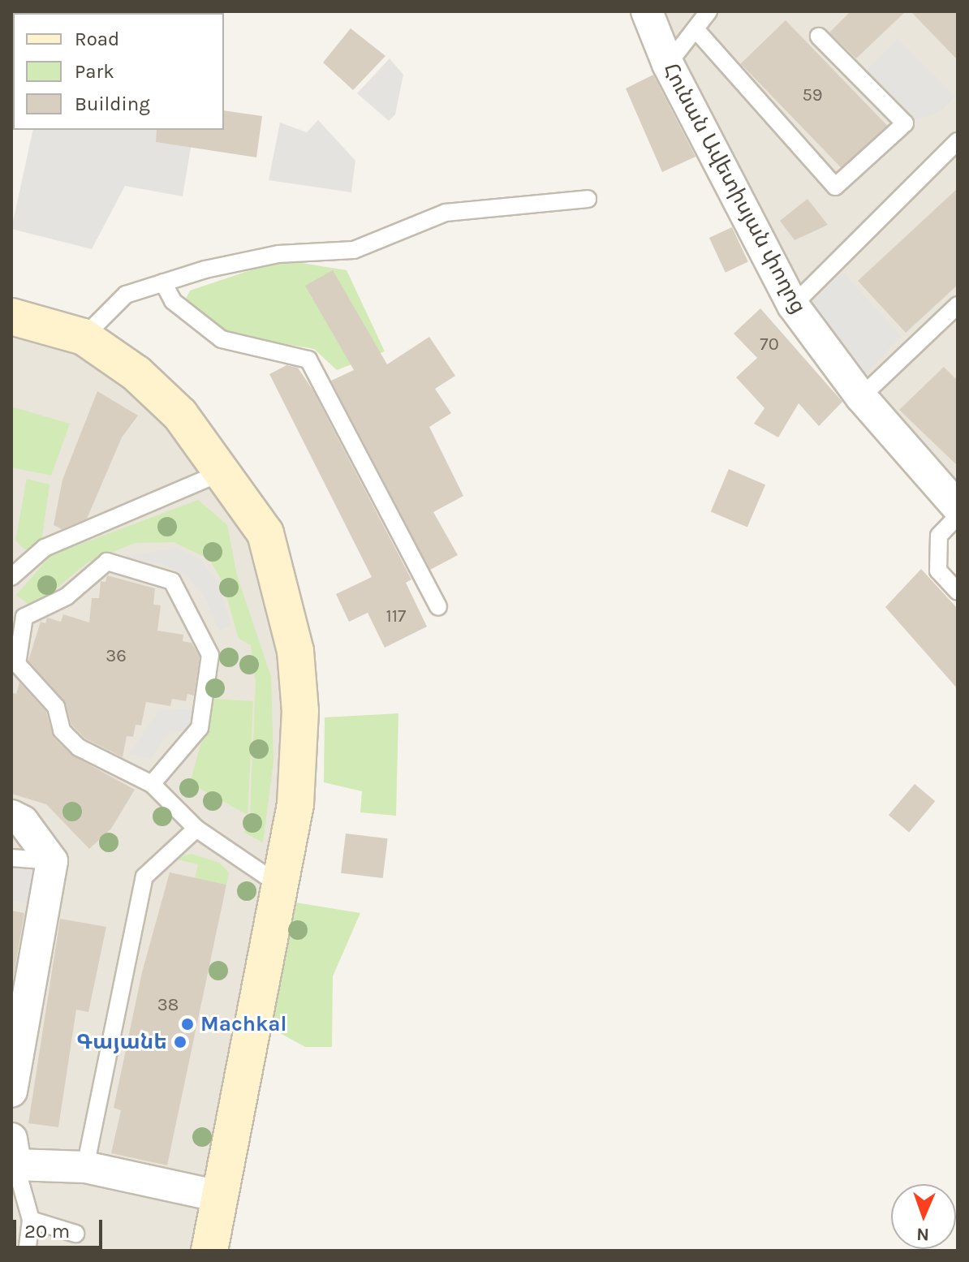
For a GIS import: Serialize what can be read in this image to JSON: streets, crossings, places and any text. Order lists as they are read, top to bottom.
{
  "streets": {
    "street": ["Հունան Ավետիսյան փողոց"]
  },
  "places": ["Machkal", "Գայանե"],
  "house_numbers": [
    "59",
    "70",
    "117",
    "36",
    "38"
  ],
  "legend": ["Road", "Park", "Building"],
  "scale_bar": "20 m",
  "north": "bottom"
}
